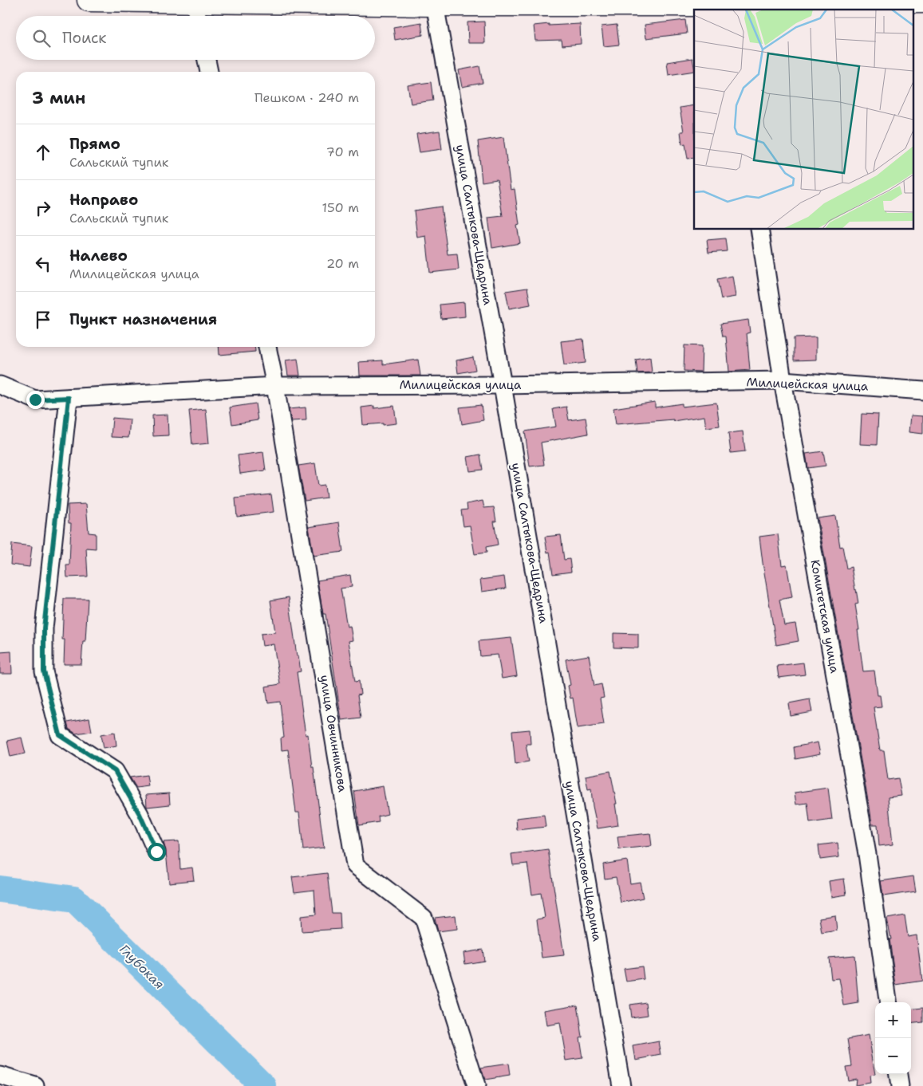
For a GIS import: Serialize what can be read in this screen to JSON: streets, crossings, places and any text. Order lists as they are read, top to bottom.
{
  "streets": {
    "street": [
      "улица Салтыкова-Щедрина",
      "Милицейская улица",
      "Комитетская улица",
      "улица Овчинникова"
    ]
  },
  "crossings": [
    ["улица Салтыкова-Щедрина", "Милицейская улица"],
    ["Милицейская улица", "Комитетская улица"],
    ["Милицейская улица", "улица Овчинникова"]
  ],
  "water": ["Глубокая"],
  "page": {
    "search": "Поиск",
    "heading": ["3 мин", "Пешком · 240 m"],
    "list": [
      ["Прямо", "Сальский тупик", "70 m"],
      ["Направо", "Сальский тупик", "150 m"],
      ["Налево", "Милицейская улица", "20 m"],
      "Пункт назначения"
    ],
    "map_buttons": ["+", "−"]
  }
}
